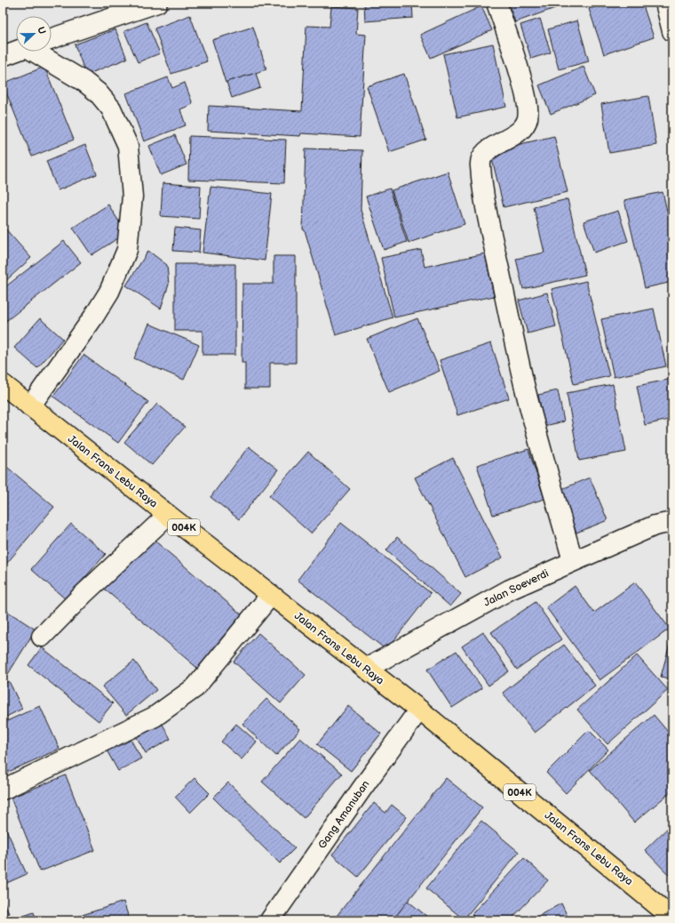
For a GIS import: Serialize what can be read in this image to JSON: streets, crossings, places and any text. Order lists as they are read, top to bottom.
{
  "streets": {
    "main road": ["Jalan Frans Lebu Raya", "004K"],
    "street": ["Jalan Soeverdi", "Gang Amanuban"]
  },
  "crossings": [
    ["Jalan Frans Lebu Raya", "Jalan Soeverdi"],
    ["Jalan Frans Lebu Raya", "Gang Amanuban"]
  ],
  "north": "right"
}
